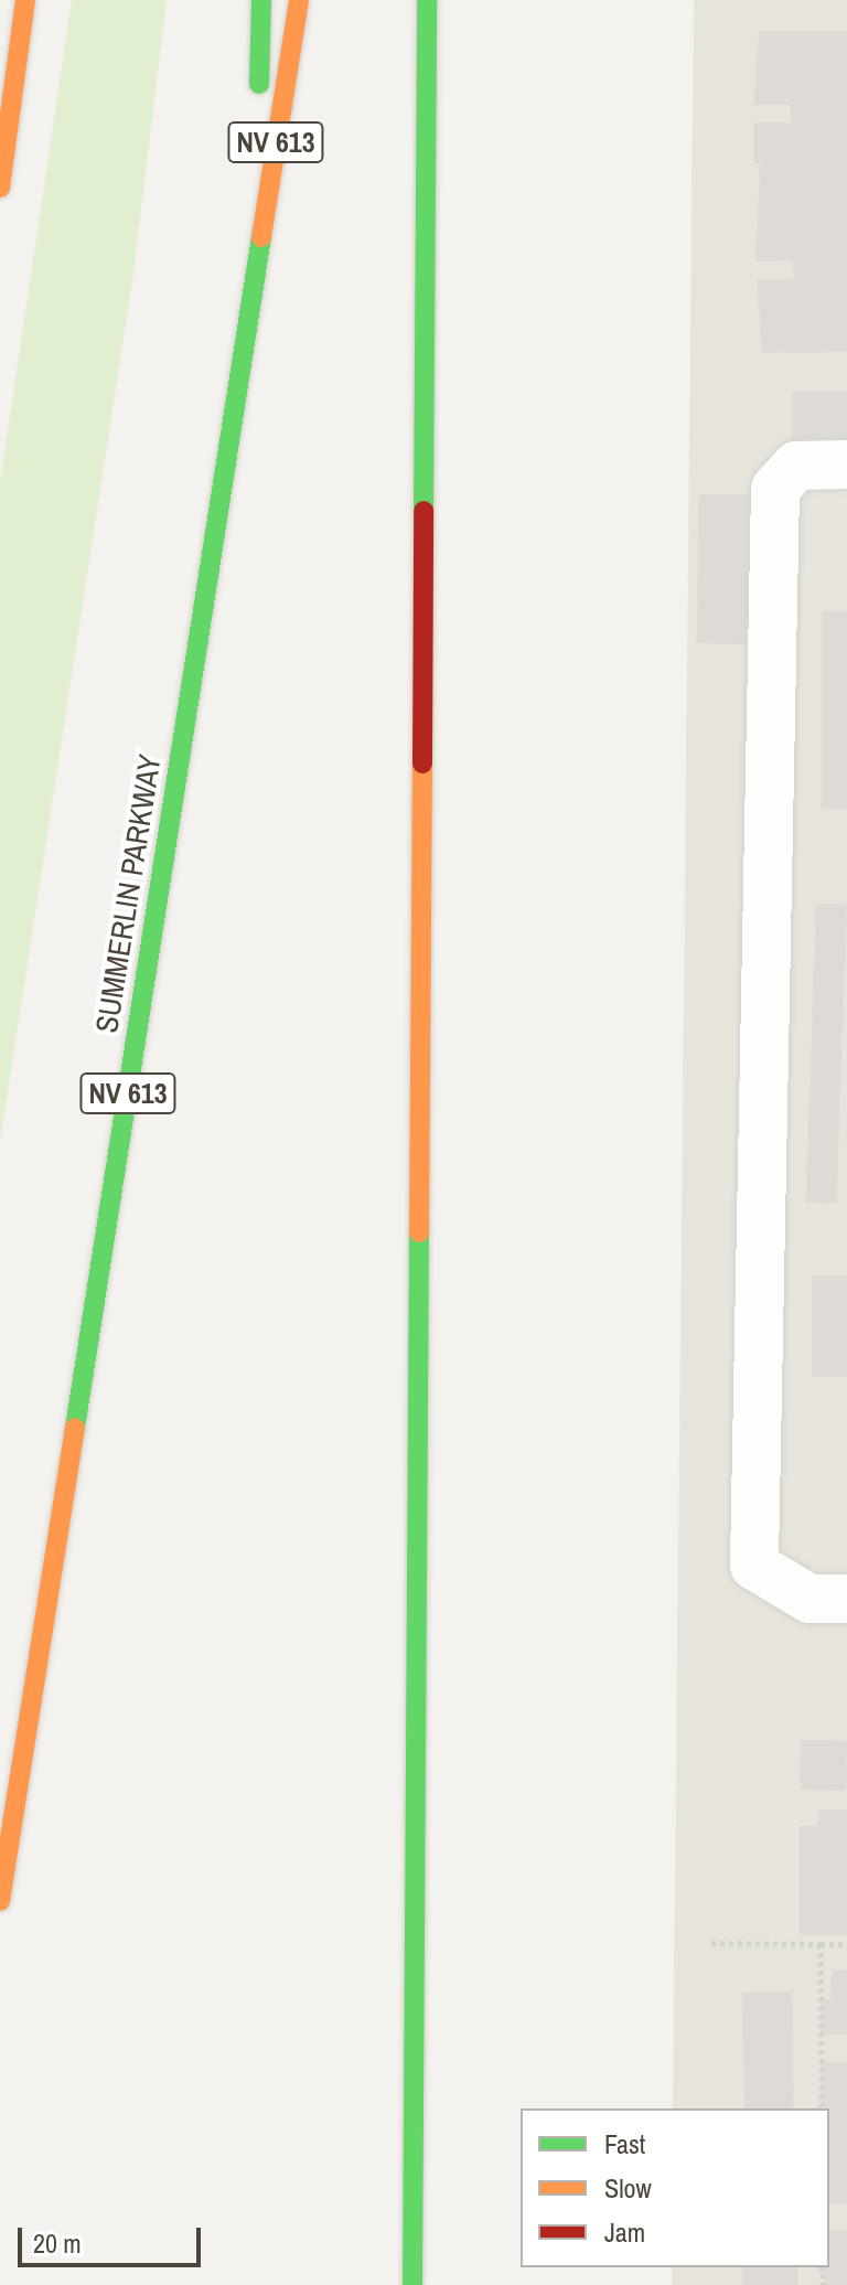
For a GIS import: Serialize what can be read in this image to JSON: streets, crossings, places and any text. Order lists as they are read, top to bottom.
{
  "streets": {
    "highway": ["NV 613", "SUMMERLIN PARKWAY"]
  },
  "legend": ["Fast", "Slow", "Jam"],
  "scale_bar": "20 m"
}
